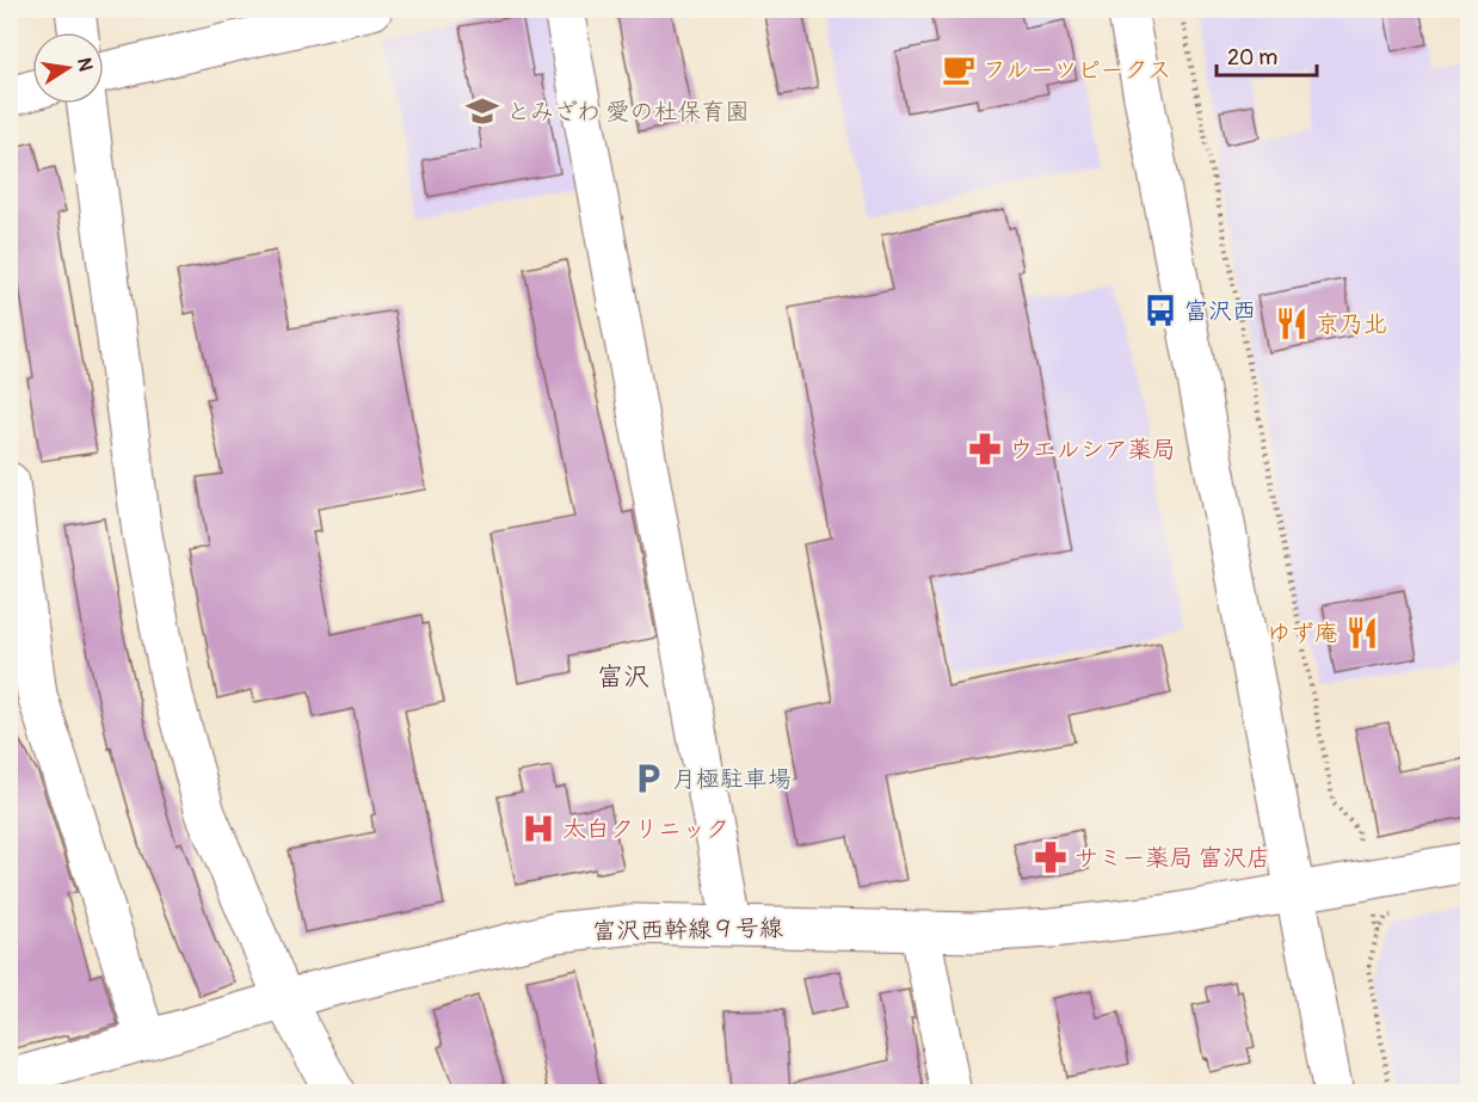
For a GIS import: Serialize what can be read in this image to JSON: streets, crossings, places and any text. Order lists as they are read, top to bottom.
{
  "streets": {
    "street": ["富沢西幹線９号線"]
  },
  "districts": ["富沢"],
  "places": {
    "cafe": ["フルーツピークス"],
    "school or university": ["とみざわ 愛の杜保育園"],
    "bus stop": ["富沢西"],
    "restaurant": ["京乃北", "ゆず庵"],
    "pharmacy": ["ウエルシア薬局", "サミー薬局 富沢店"],
    "parking": ["月極駐車場"],
    "hospital": ["太白クリニック"]
  },
  "scale_bar": "20 m",
  "north": "right"
}
